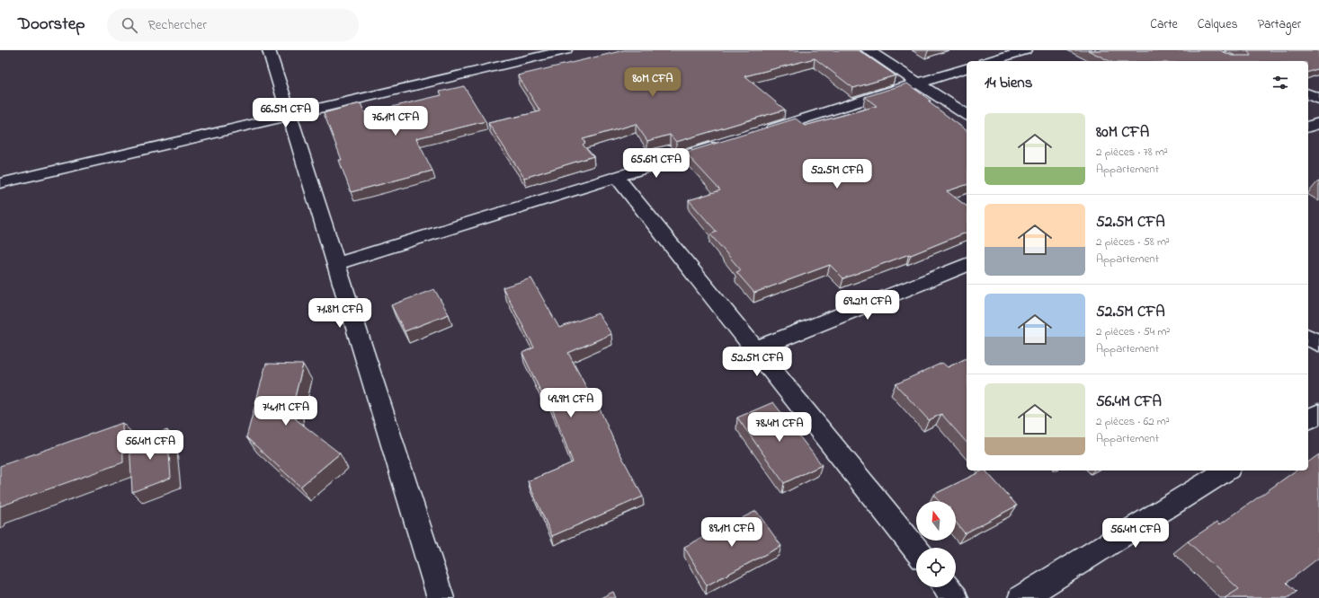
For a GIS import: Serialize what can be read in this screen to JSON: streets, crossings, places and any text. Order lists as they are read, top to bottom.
{
  "north": "top",
  "page": {
    "header": "Doorstep",
    "search": "Rechercher",
    "nav": ["Carte", "Calques", "Partager"],
    "heading": "14 biens",
    "price": [
      "80M CFA",
      "66.5M CFA",
      "76.1M CFA",
      "65.6M CFA",
      "52.5M CFA",
      "69.2M CFA",
      "71.8M CFA",
      "52.5M CFA",
      "49.9M CFA",
      "74.1M CFA",
      "78.4M CFA",
      "56.4M CFA",
      "89.1M CFA",
      "56.4M CFA"
    ],
    "list": [
      {
        "name": "80M CFA",
        "note": "2 pièces · 78 m² · Appartement"
      },
      {
        "name": "52.5M CFA",
        "note": "2 pièces · 58 m² · Appartement"
      },
      {
        "name": "52.5M CFA",
        "note": "2 pièces · 54 m² · Appartement"
      },
      {
        "name": "56.4M CFA",
        "note": "2 pièces · 62 m² · Appartement"
      }
    ]
  }
}
